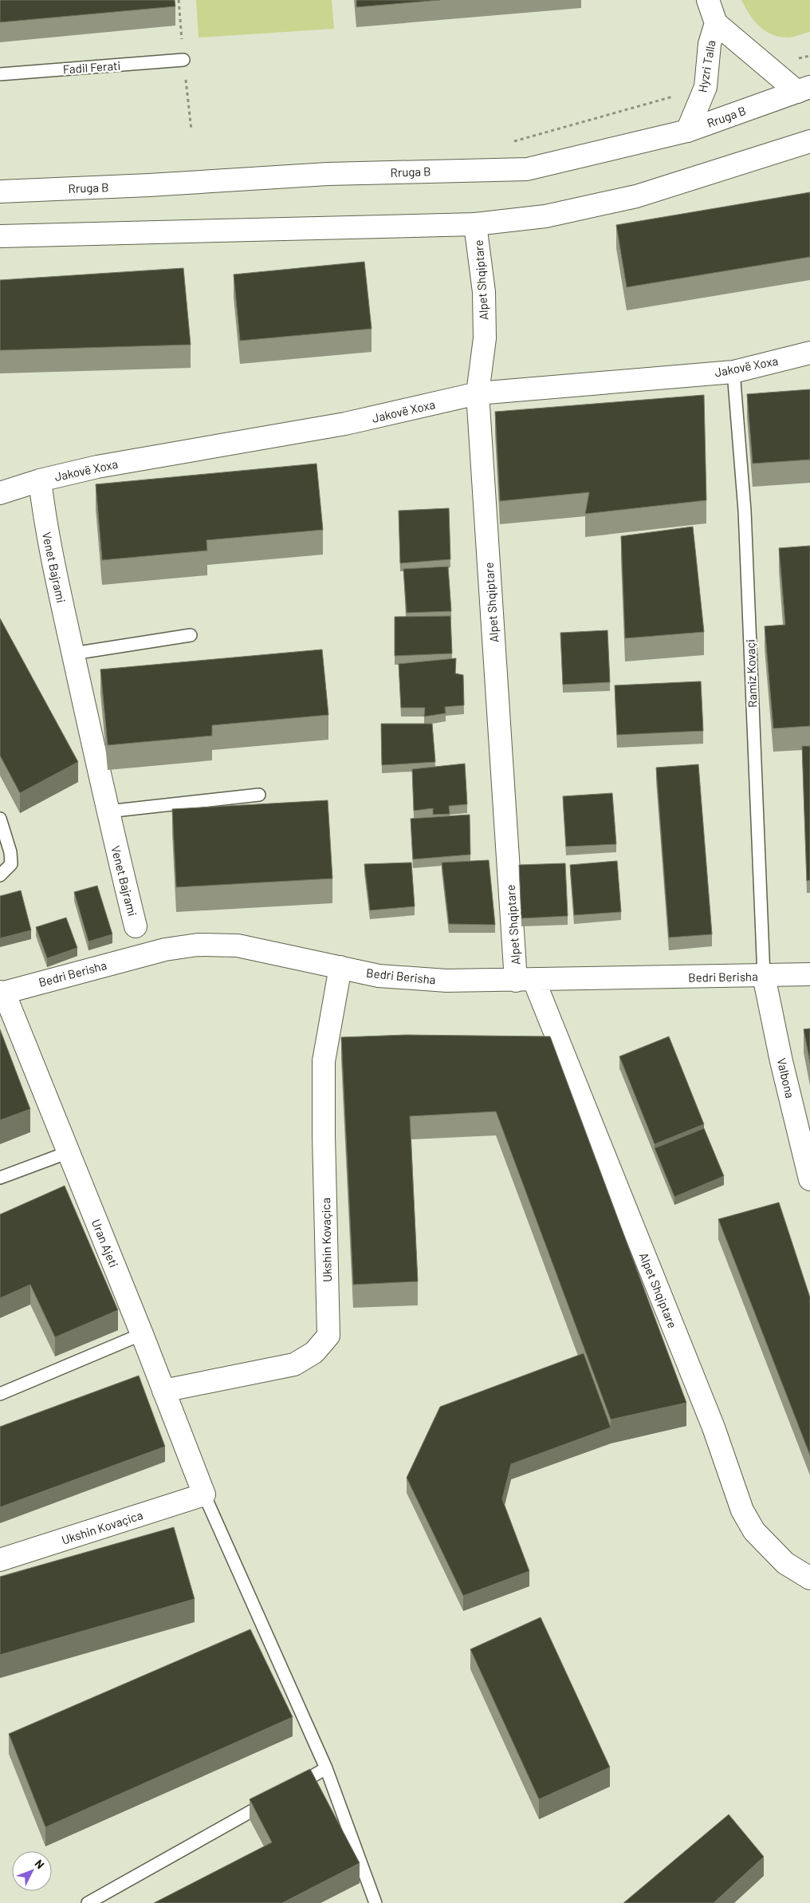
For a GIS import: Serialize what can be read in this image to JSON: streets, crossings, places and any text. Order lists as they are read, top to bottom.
{
  "streets": {
    "street": [
      "Hyzri Talla",
      "Rruga B",
      "Alpet Shqiptare",
      "Jakovë Xoxa",
      "Venet Bajrami",
      "Bedri Berisha",
      "Valbona",
      "Ukshin Kovaçica",
      "Uran Ajeti"
    ],
    "lane": ["Fadil Ferati", "Ramiz Kovaçi"]
  },
  "crossings": [
    ["Hyzri Talla", "Rruga B"],
    ["Alpet Shqiptare", "Jakovë Xoxa"],
    ["Alpet Shqiptare", "Bedri Berisha"],
    ["Jakovë Xoxa", "Venet Bajrami"],
    ["Jakovë Xoxa", "Ramiz Kovaçi"],
    ["Ramiz Kovaçi", "Bedri Berisha"],
    ["Ramiz Kovaçi", "Valbona"],
    ["Bedri Berisha", "Valbona"],
    ["Bedri Berisha", "Ukshin Kovaçica"],
    ["Bedri Berisha", "Uran Ajeti"],
    ["Ukshin Kovaçica", "Uran Ajeti"]
  ],
  "north": "top right"
}
